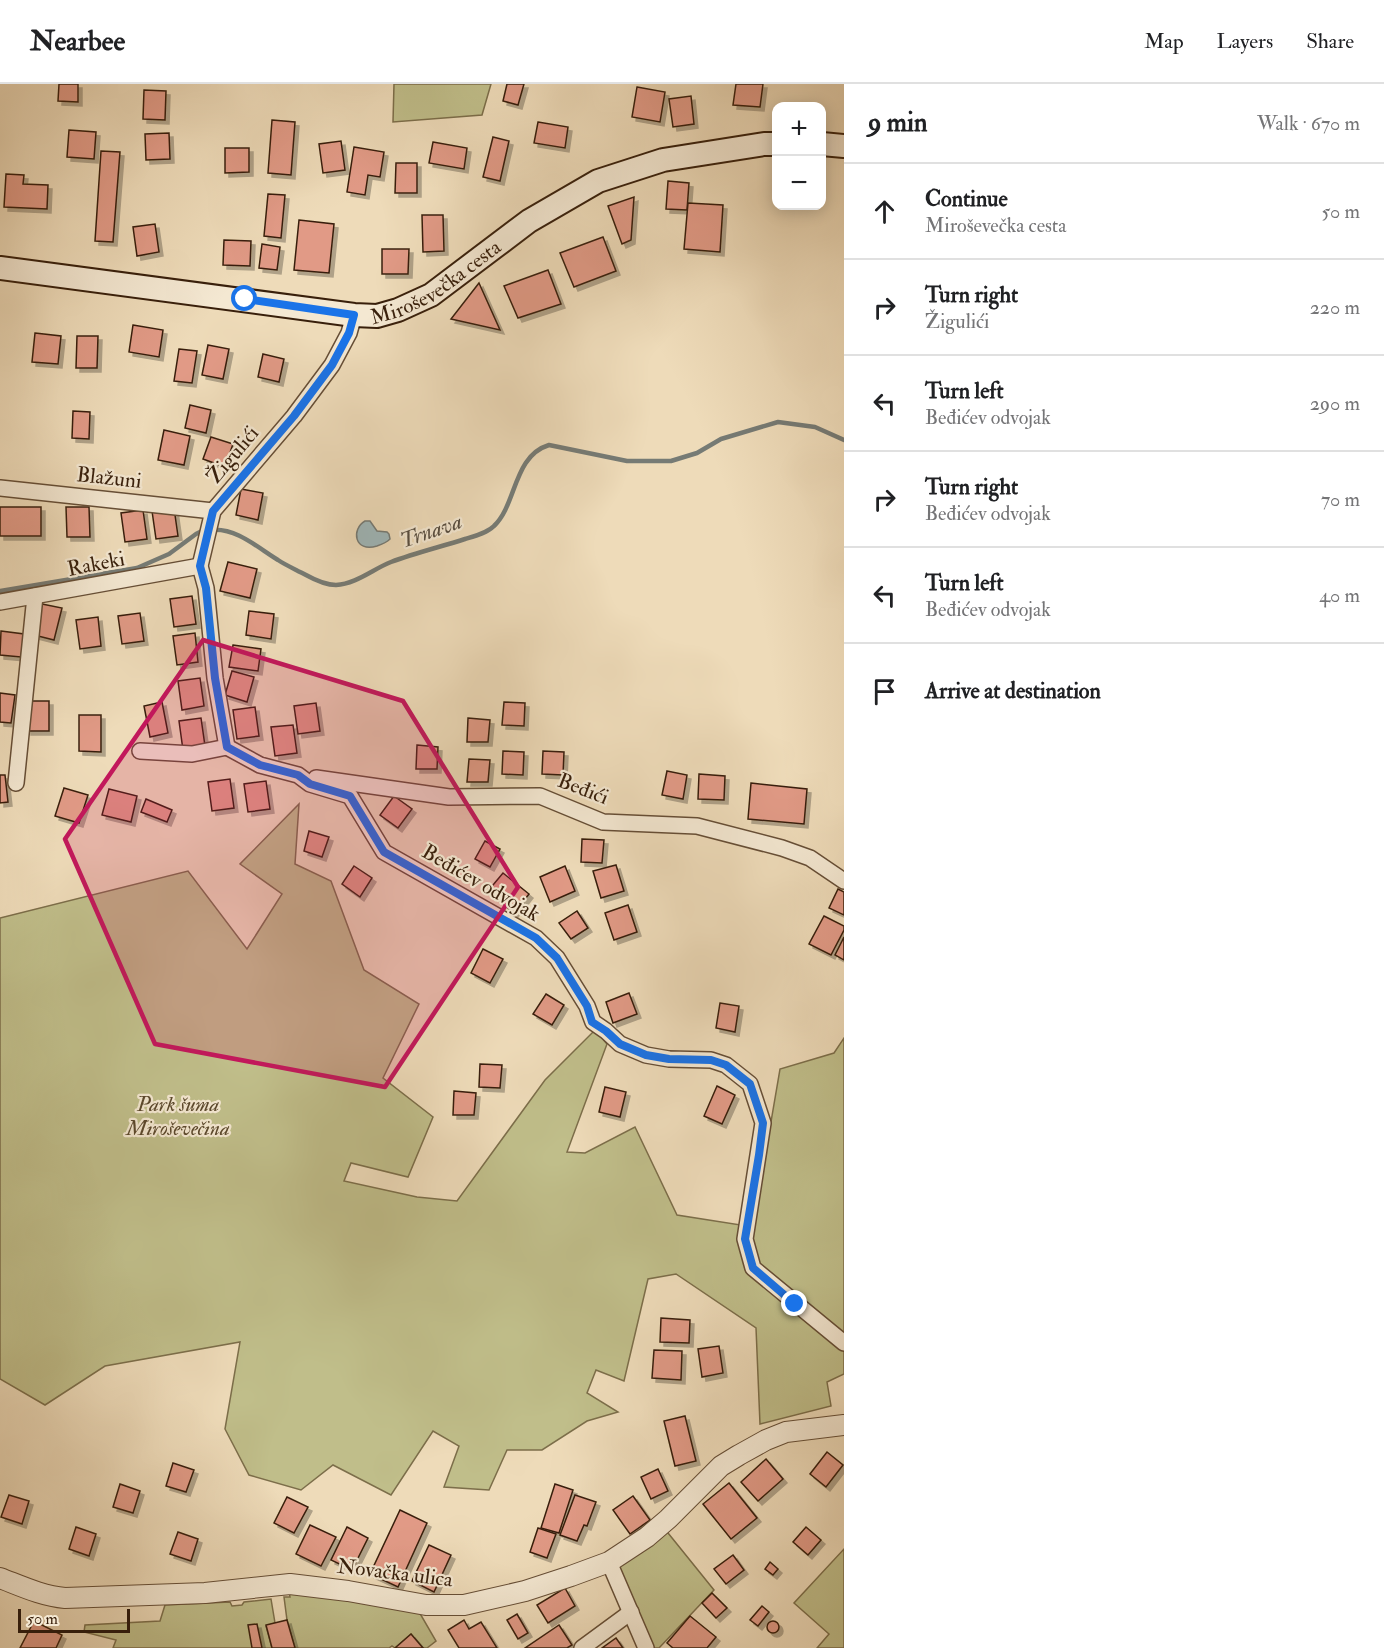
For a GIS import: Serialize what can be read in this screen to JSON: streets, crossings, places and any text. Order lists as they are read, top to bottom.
{
  "streets": {
    "main road": ["Miroševečka cesta"],
    "street": [
      "Žigulići",
      "Blažuni",
      "Rakeki",
      "Beđići",
      "Beđićev odvojak",
      "Novačka ulica"
    ]
  },
  "crossings": [
    ["Miroševečka cesta", "Žigulići"],
    ["Žigulići", "Blažuni"],
    ["Žigulići", "Rakeki"],
    ["Žigulići", "Beđićev odvojak"],
    ["Beđići", "Beđićev odvojak"]
  ],
  "water": ["Trnava"],
  "parks": ["Park šuma Miroševečina"],
  "scale_bar": "50 m",
  "page": {
    "header": "Nearbee",
    "nav": ["Map", "Layers", "Share"],
    "heading": ["9 min", "Walk · 670 m"],
    "map_buttons": ["+", "−"],
    "list": [
      ["Continue", "Miroševečka cesta", "50 m"],
      ["Turn right", "Žigulići", "220 m"],
      ["Turn left", "Beđićev odvojak", "290 m"],
      ["Turn right", "Beđićev odvojak", "70 m"],
      ["Turn left", "Beđićev odvojak", "40 m"],
      "Arrive at destination"
    ],
    "scale": "50 m"
  }
}
